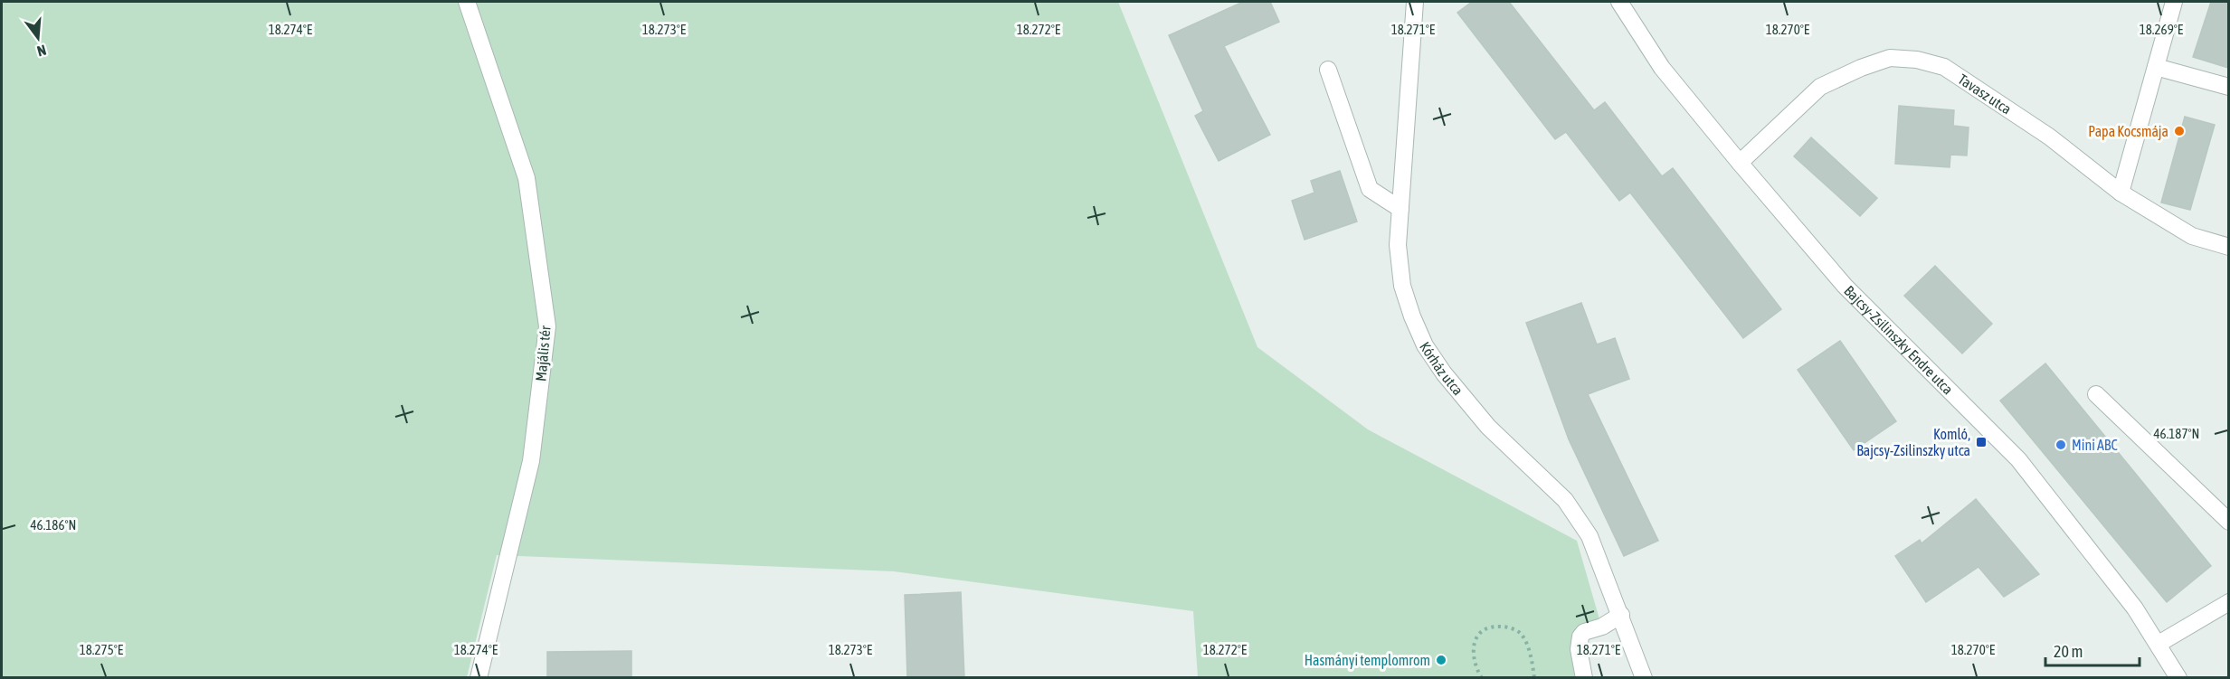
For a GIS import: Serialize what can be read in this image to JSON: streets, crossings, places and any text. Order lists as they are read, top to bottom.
{
  "streets": {
    "street": [
      "Tavasz utca",
      "Bajcsy-Zsilinszky Endre utca",
      "Majális tér",
      "Kórház utca"
    ]
  },
  "crossings": [
    ["Tavasz utca", "Bajcsy-Zsilinszky Endre utca"]
  ],
  "places": {
    "other": ["Papa Kocsmája", "Mini ABC", "Hasmányi templomrom"],
    "transit": ["Komló, Bajcsy-Zsilinszky utca"]
  },
  "scale_bar": "20 m",
  "north": "bottom",
  "coordinates": [
    "18.274°E",
    "18.273°E",
    "18.272°E",
    "18.271°E",
    "18.270°E",
    "18.269°E",
    "46.187°N",
    "46.186°N",
    "18.275°E"
  ]
}
